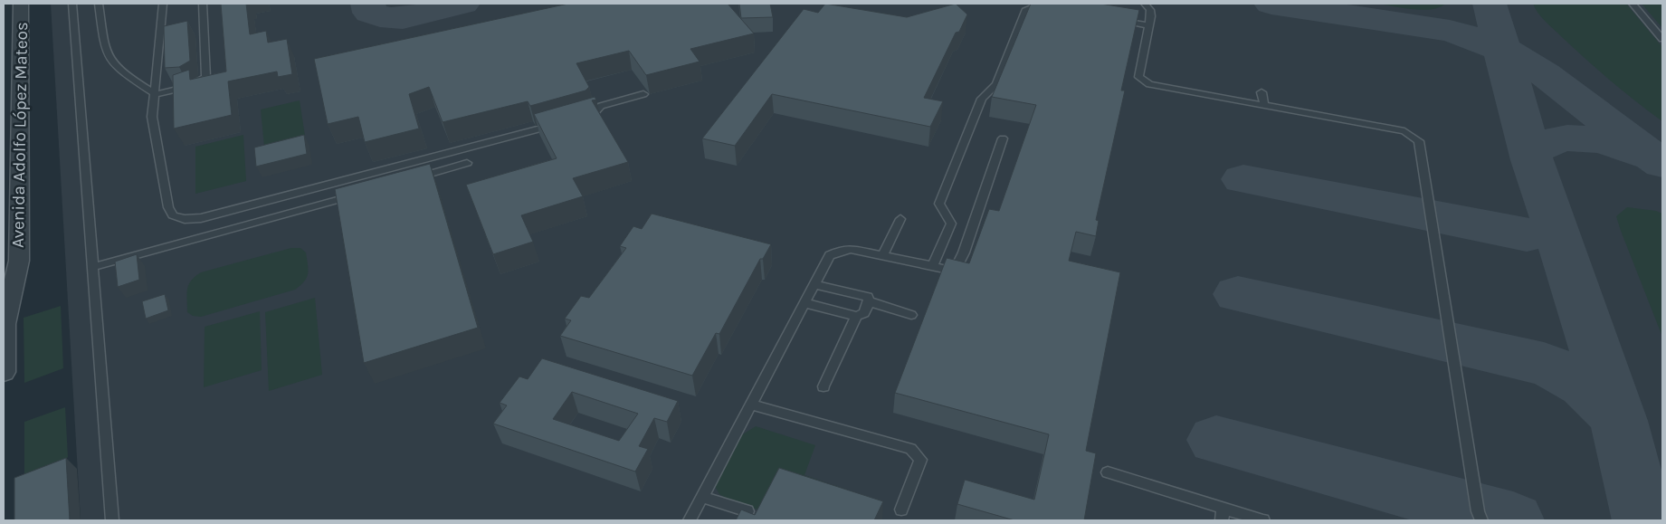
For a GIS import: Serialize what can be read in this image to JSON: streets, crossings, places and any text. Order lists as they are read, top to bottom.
{
  "streets": {
    "street": ["Avenida Adolfo López Mateos"]
  }
}
